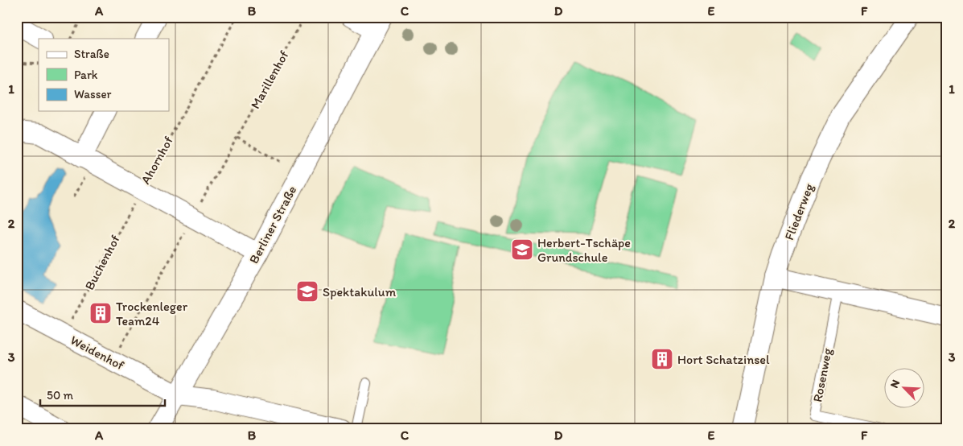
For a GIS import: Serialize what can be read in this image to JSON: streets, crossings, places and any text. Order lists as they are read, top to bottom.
{
  "streets": {
    "street": ["Fliederweg", "Berliner Straße", "Weidenhof"],
    "lane": ["Rosenweg"],
    "path": ["Marillenhof", "Ahornhof", "Buchenhof"]
  },
  "crossings": [
    ["Ahornhof", "Buchenhof"],
    ["Berliner Straße", "Weidenhof"],
    ["Buchenhof", "Weidenhof"]
  ],
  "places": {
    "school or university": ["Herbert-Tschäpe Grundschule", "Spektakulum"],
    "building": ["Trockenleger Team24", "Hort Schatzinsel"]
  },
  "legend": ["Straße", "Park", "Wasser"],
  "scale_bar": "50 m",
  "north": "top left",
  "grid": {
    "columns": [
      "A",
      "B",
      "C",
      "D",
      "E",
      "F"
    ],
    "rows": ["1", "2", "3"]
  }
}
